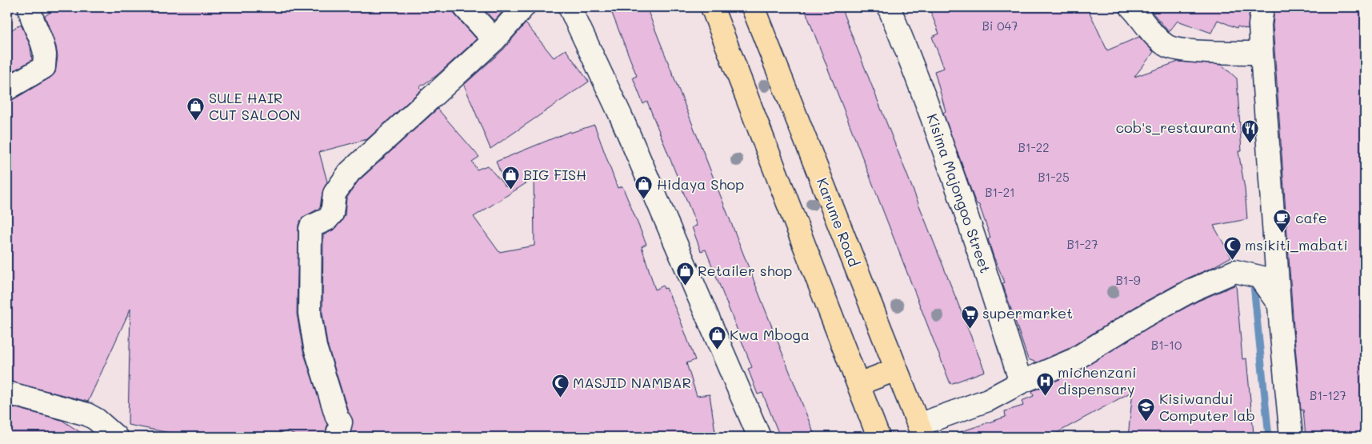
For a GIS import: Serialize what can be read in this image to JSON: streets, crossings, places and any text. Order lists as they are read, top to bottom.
{
  "streets": {
    "main road": ["Karume Road"],
    "street": ["Kisima Majongoo Street"]
  },
  "places": {
    "shop": [
      "SULE HAIR CUT SALOON",
      "BIG FISH",
      "Hidaya Shop",
      "Retailer shop",
      "Kwa Mboga"
    ],
    "restaurant": ["cob's_restaurant"],
    "cafe": ["cafe"],
    "mosque": ["msikiti_mabati", "MASJID NAMBAR"],
    "supermarket": ["supermarket"],
    "hospital": ["michenzani dispensary"],
    "school or university": ["Kisiwandui Computer lab"]
  },
  "house_numbers": [
    "Bi 047",
    "B1-22",
    "B1-25",
    "B1-21",
    "B1-27",
    "B1-9",
    "B1-10",
    "B1-127"
  ]
}
